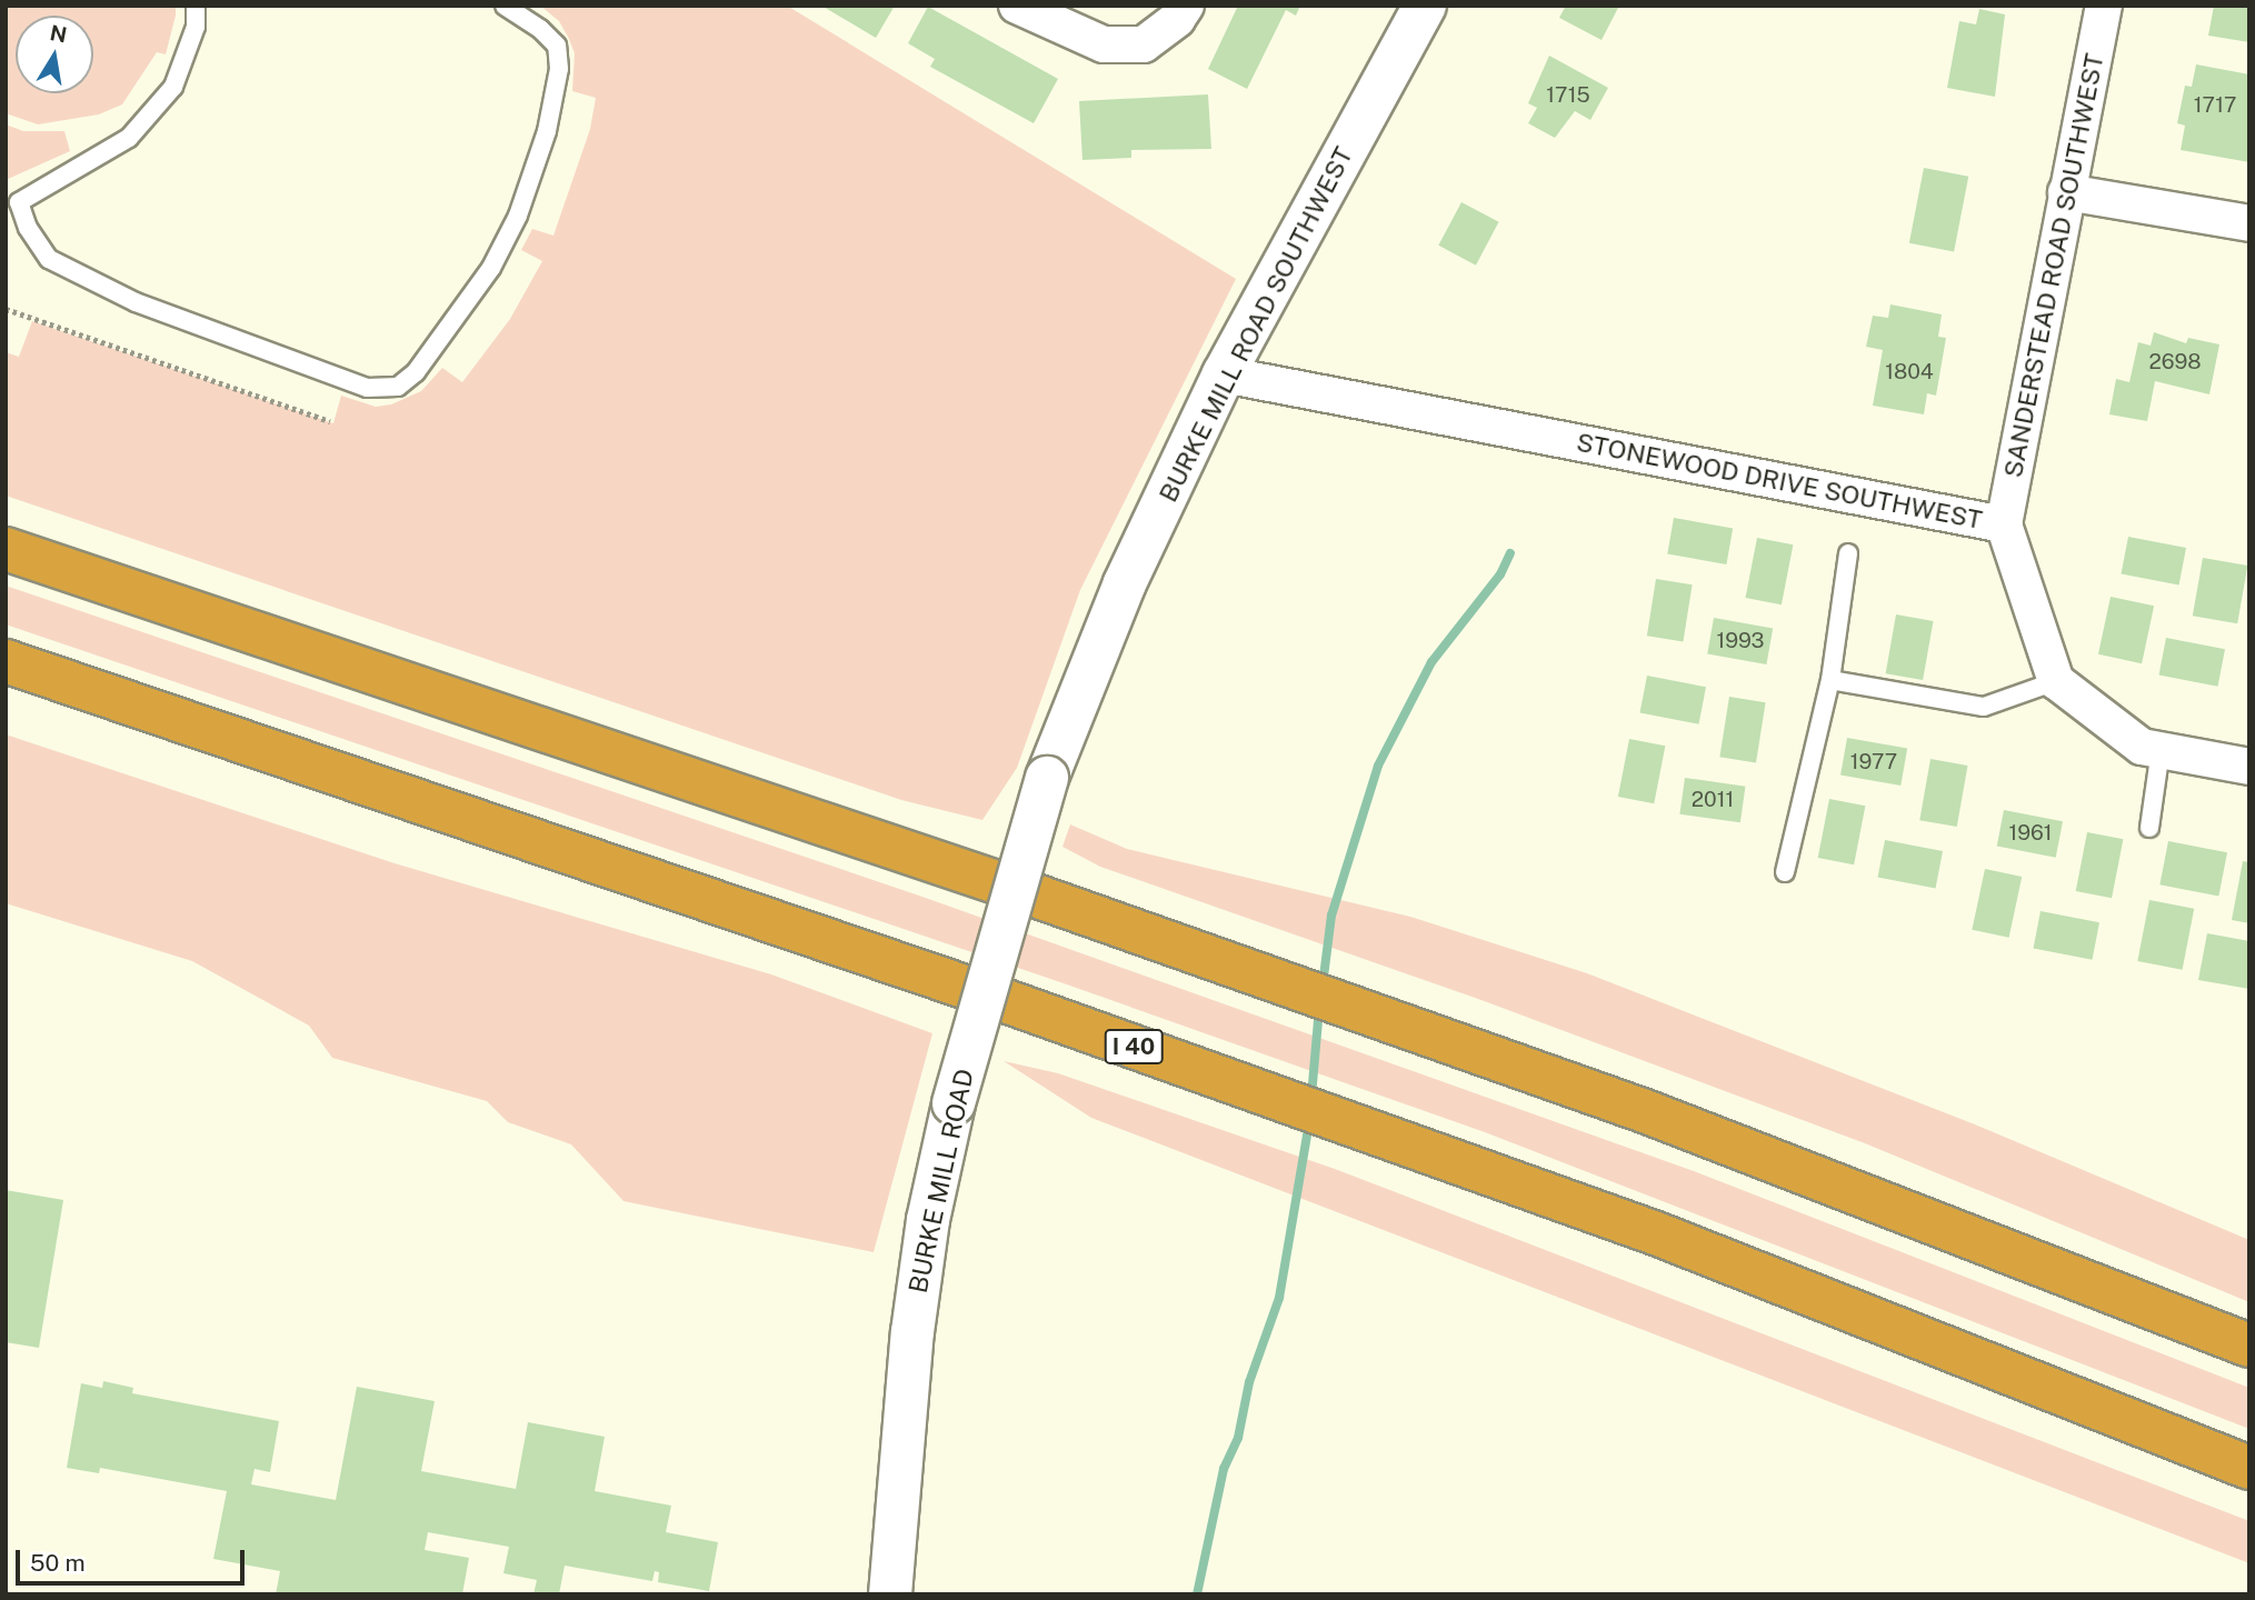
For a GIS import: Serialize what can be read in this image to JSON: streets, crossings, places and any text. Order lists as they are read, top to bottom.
{
  "streets": {
    "highway": ["I 40"],
    "street": [
      "SANDERSTEAD ROAD SOUTHWEST",
      "BURKE MILL ROAD SOUTHWEST",
      "STONEWOOD DRIVE SOUTHWEST",
      "BURKE MILL ROAD"
    ]
  },
  "crossings": [
    ["SANDERSTEAD ROAD SOUTHWEST", "STONEWOOD DRIVE SOUTHWEST"],
    ["BURKE MILL ROAD SOUTHWEST", "STONEWOOD DRIVE SOUTHWEST"],
    ["BURKE MILL ROAD SOUTHWEST", "BURKE MILL ROAD"]
  ],
  "house_numbers": [
    "1715",
    "1717",
    "2698",
    "1804",
    "1993",
    "1977",
    "2011",
    "1961"
  ],
  "scale_bar": "50 m",
  "north": "top"
}
